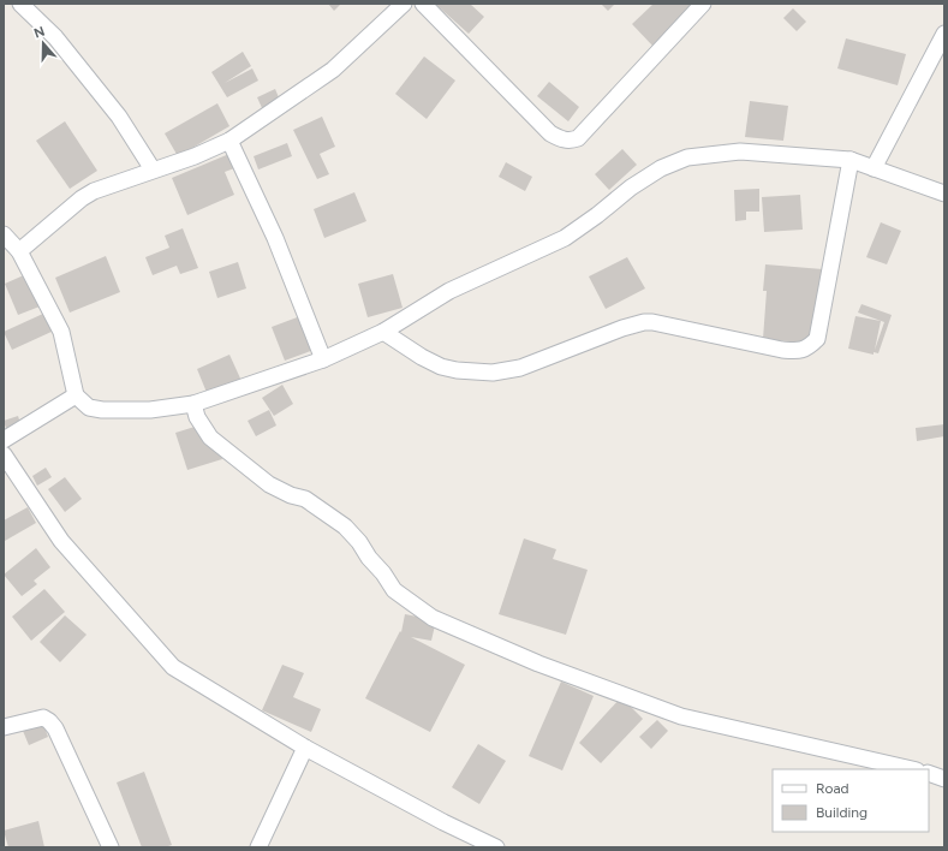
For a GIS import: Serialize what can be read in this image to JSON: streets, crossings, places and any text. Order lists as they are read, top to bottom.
{
  "legend": ["Road", "Building"],
  "north": "top"
}
